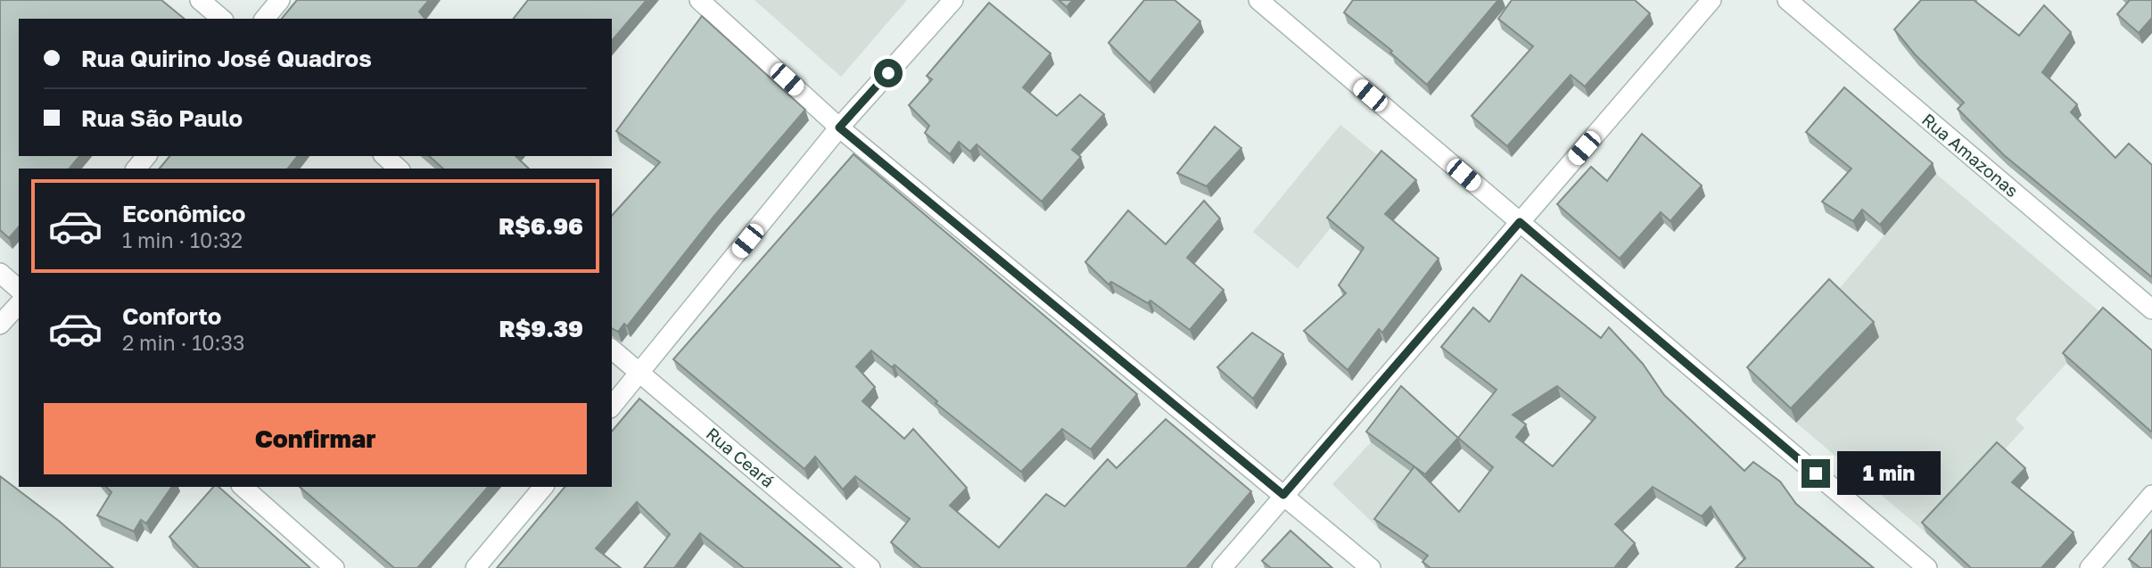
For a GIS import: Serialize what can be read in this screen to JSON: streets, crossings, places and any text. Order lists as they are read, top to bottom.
{
  "streets": {
    "street": ["Rua Amazonas", "Rua Ceará"]
  },
  "page": {
    "banner": ["Rua Quirino José Quadros", "Rua São Paulo"],
    "list": [
      {
        "name": "Econômico",
        "note": "1 min · 10:32",
        "value": "R$6.96"
      },
      {
        "name": "Conforto",
        "note": "2 min · 10:33",
        "value": "R$9.39"
      }
    ],
    "buttons": "Confirmar",
    "bubble": "1 min"
  }
}
